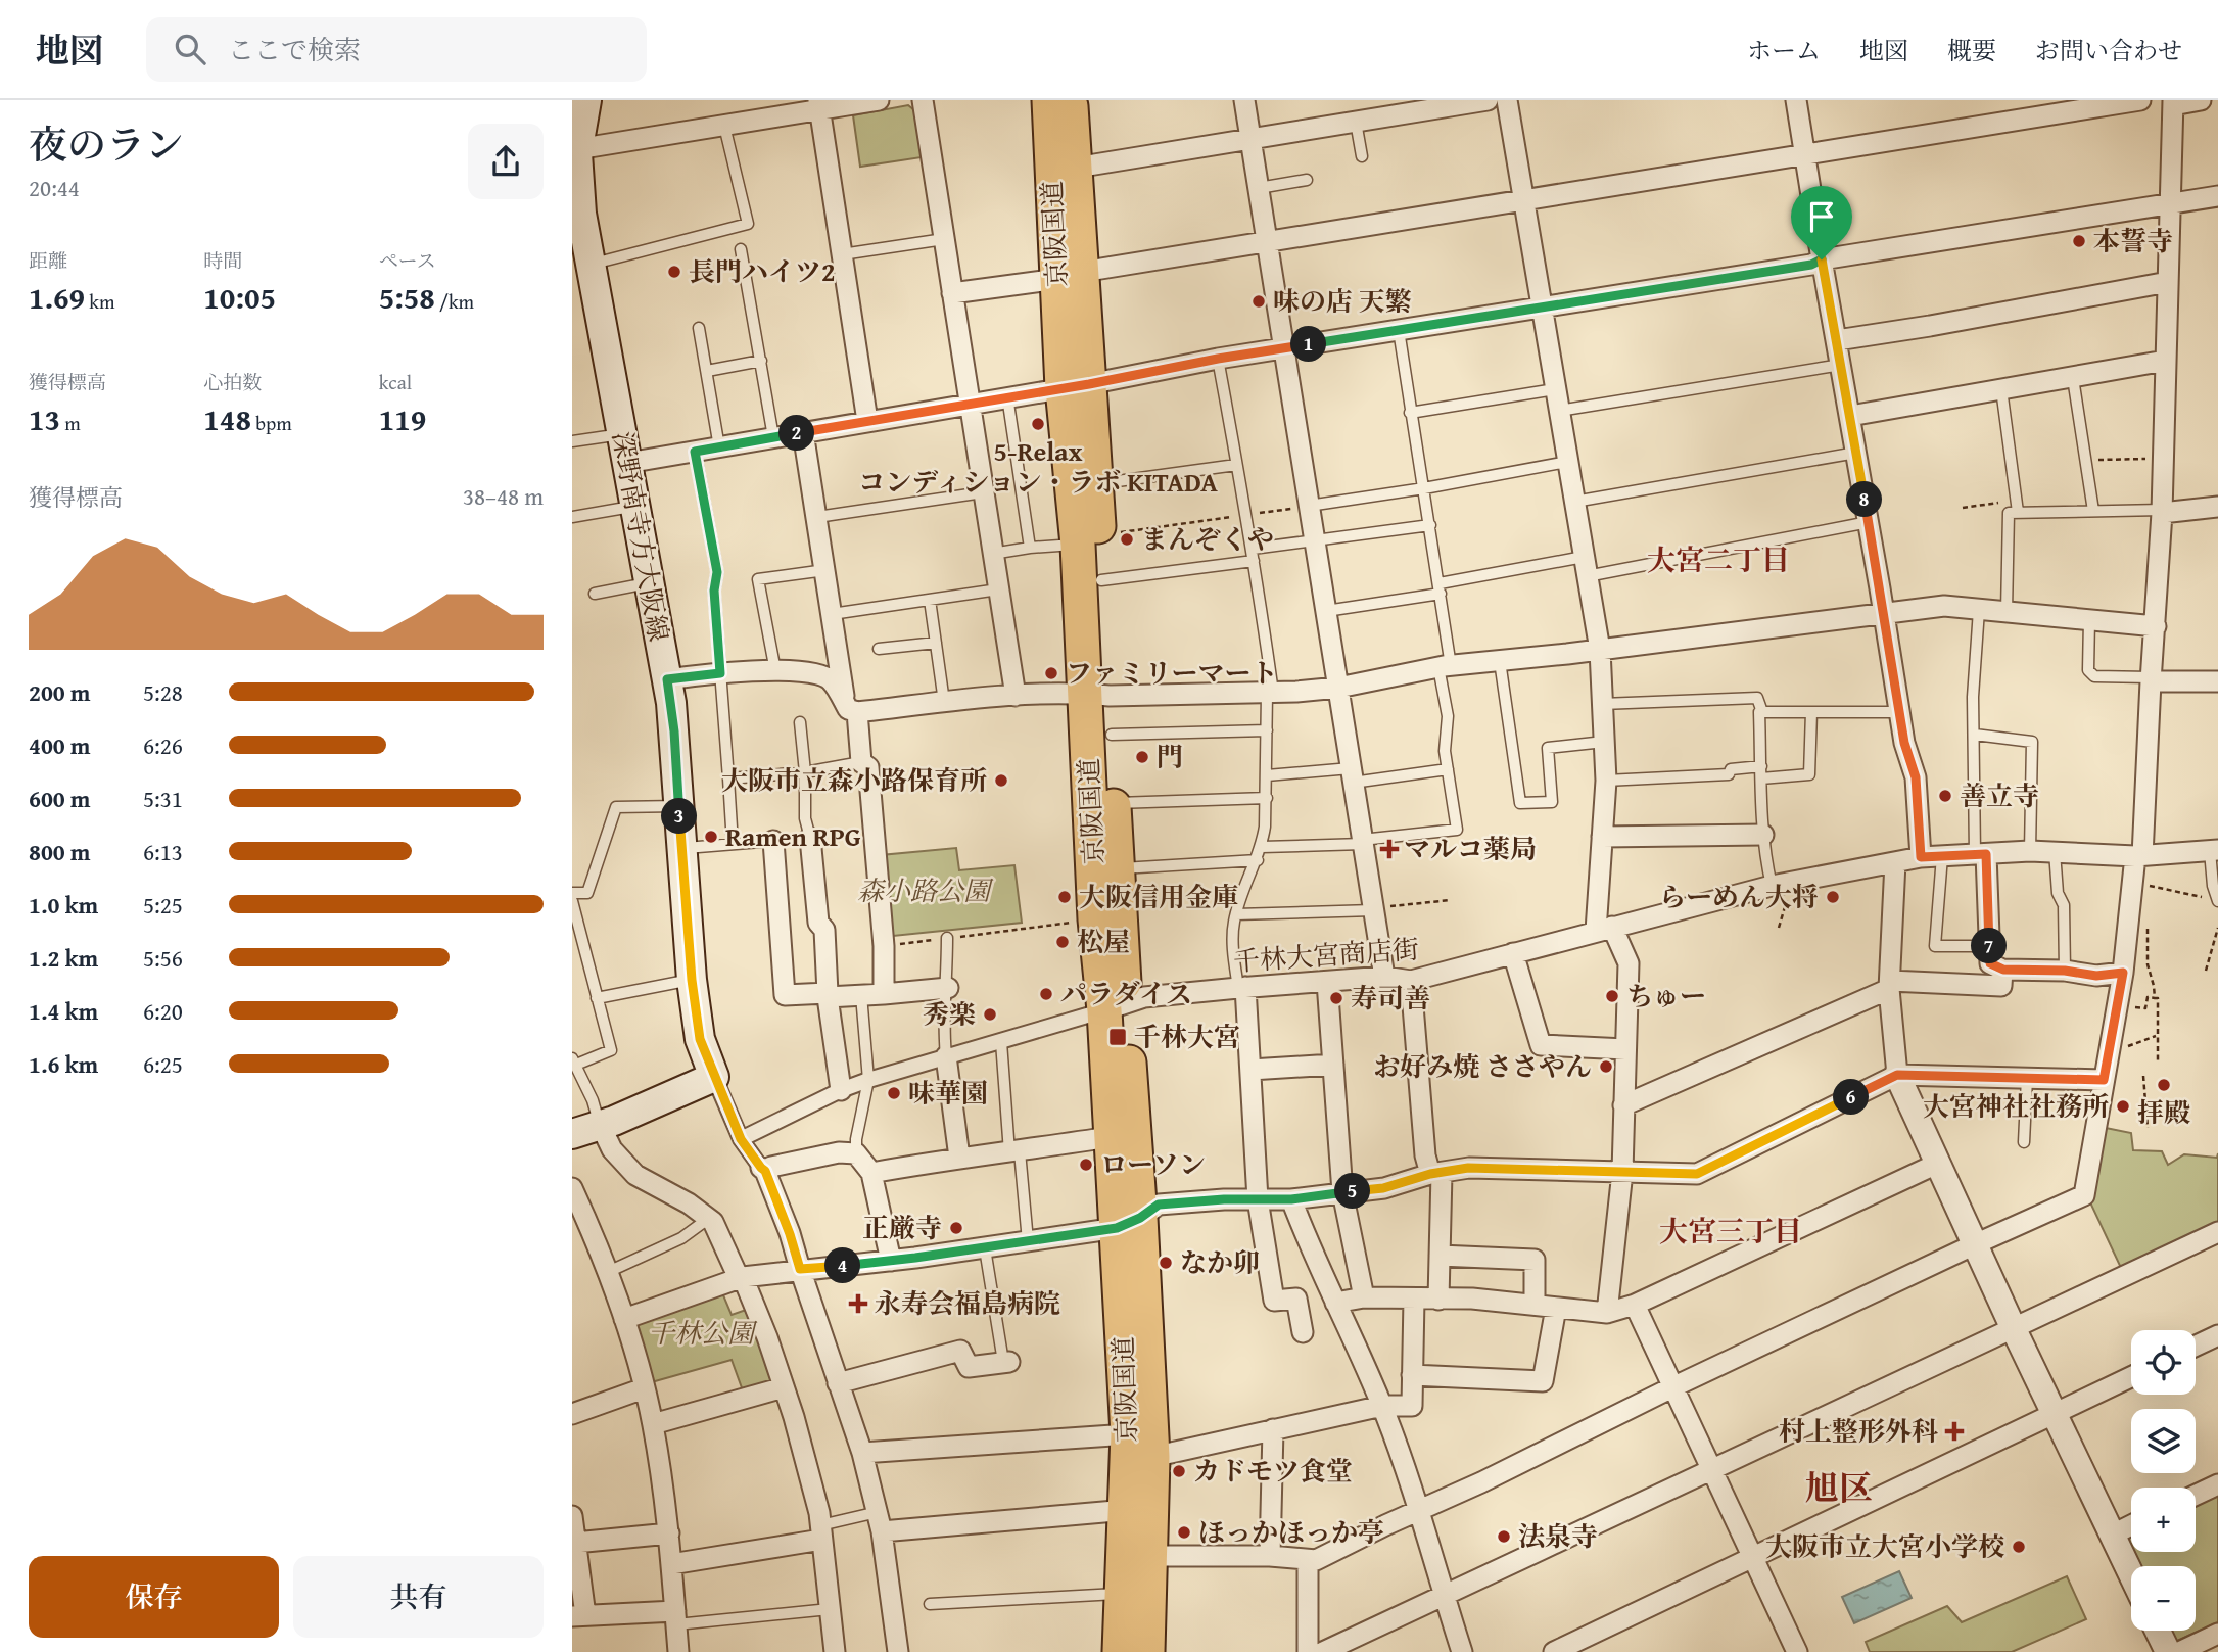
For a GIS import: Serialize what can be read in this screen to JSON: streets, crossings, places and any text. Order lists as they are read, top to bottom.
{
  "streets": {
    "highway": ["京阪国道"],
    "main road": ["深野南寺方大阪線"],
    "street": ["千林大宮商店街"]
  },
  "crossings": [
    ["京阪国道", "千林大宮商店街"]
  ],
  "districts": ["大宮二丁目", "大宮三丁目", "旭区"],
  "parks": ["森小路公園", "千林公園"],
  "places": {
    "other": [
      "本誓寺",
      "長門ハイツ2",
      "味の店 天繁",
      "5-Relax コンディション・ラボ KITADA",
      "まんぞくや",
      "ファミリーマート",
      "門",
      "大阪市立森小路保育所",
      "善立寺",
      "Ramen RPG",
      "大阪信用金庫",
      "らーめん大将",
      "松屋",
      "パラダイス",
      "ちゅー",
      "寿司善",
      "秀楽",
      "お好み焼 ささやん",
      "拝殿",
      "味華園",
      "大宮神社社務所",
      "ローソン",
      "正厳寺",
      "なか卯",
      "カドモツ食堂",
      "ほっかほっか亭",
      "法泉寺",
      "大阪市立大宮小学校"
    ],
    "health": ["マルコ薬局", "永寿会福島病院", "村上整形外科"],
    "transit": ["千林大宮"]
  },
  "page": {
    "header": "地図",
    "search": "ここで検索",
    "nav": [
      "ホーム",
      "地図",
      "概要",
      "お問い合わせ"
    ],
    "heading": ["夜のラン", "20:44"],
    "stats": [
      ["距離", "1.69 km"],
      ["時間", "10:05"],
      ["ペース", "5:58 /km"],
      ["獲得標高", "13 m"],
      ["心拍数", "148 bpm"],
      ["kcal", "119"]
    ],
    "pins": [
      "1",
      "2",
      "8",
      "3",
      "7",
      "6",
      "5",
      "4"
    ],
    "chart": ["獲得標高", "38–48 m"],
    "list": [
      {
        "name": "200 m",
        "note": "5:28"
      },
      {
        "name": "400 m",
        "note": "6:26"
      },
      {
        "name": "600 m",
        "note": "5:31"
      },
      {
        "name": "800 m",
        "note": "6:13"
      },
      {
        "name": "1.0 km",
        "note": "5:25"
      },
      {
        "name": "1.2 km",
        "note": "5:56"
      },
      {
        "name": "1.4 km",
        "note": "6:20"
      },
      {
        "name": "1.6 km",
        "note": "6:25"
      }
    ],
    "map_buttons": ["+", "−"],
    "buttons": ["保存", "共有"]
  }
}
